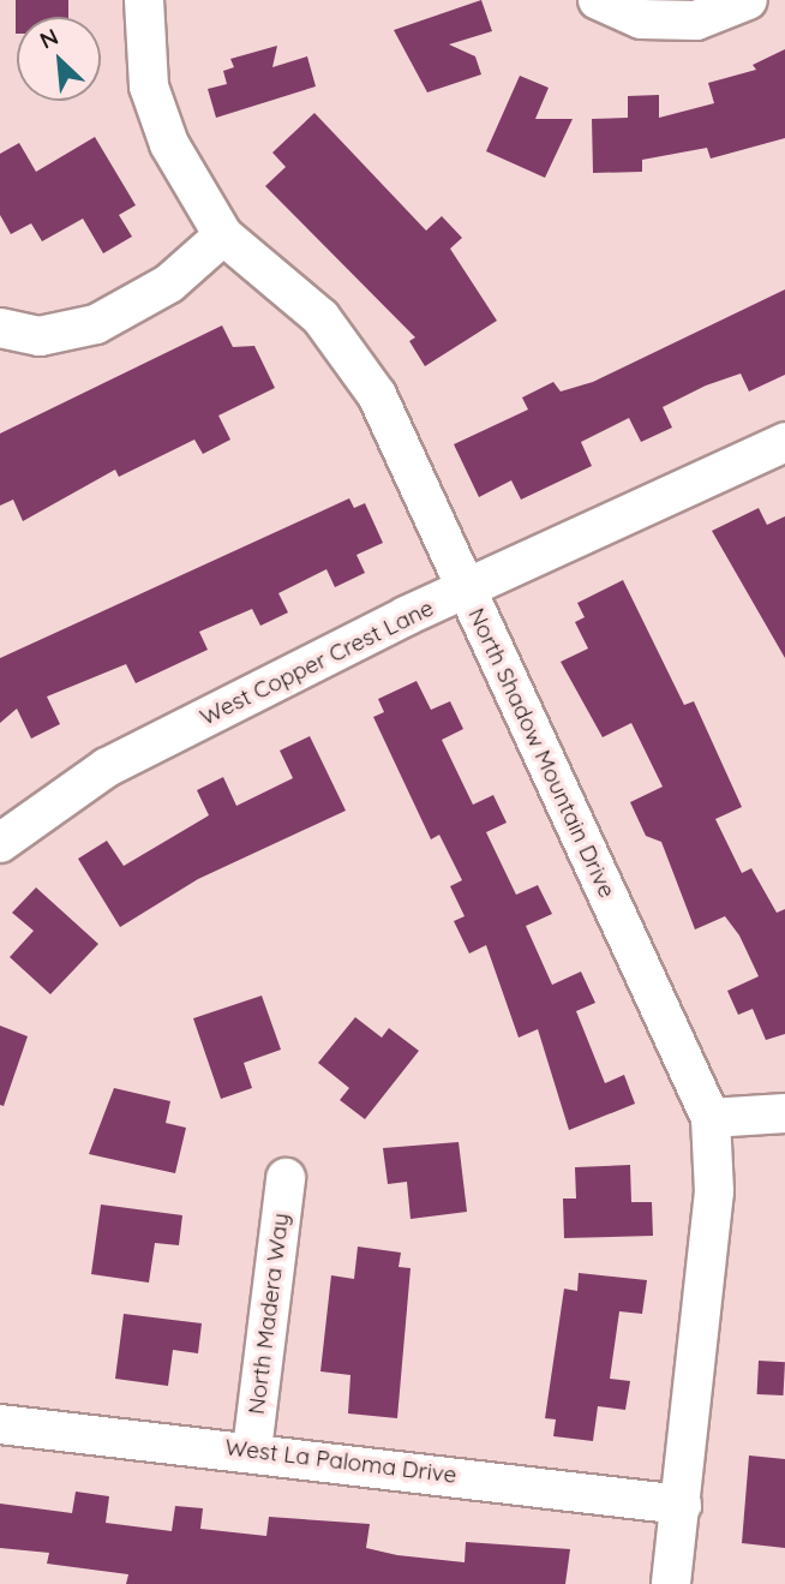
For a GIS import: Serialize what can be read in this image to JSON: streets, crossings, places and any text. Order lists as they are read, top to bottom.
{
  "streets": {
    "street": [
      "West Copper Crest Lane",
      "North Shadow Mountain Drive",
      "North Madera Way",
      "West La Paloma Drive"
    ]
  },
  "crossings": [
    ["West Copper Crest Lane", "North Shadow Mountain Drive"],
    ["North Shadow Mountain Drive", "West La Paloma Drive"],
    ["North Madera Way", "West La Paloma Drive"]
  ],
  "north": "top left"
}
